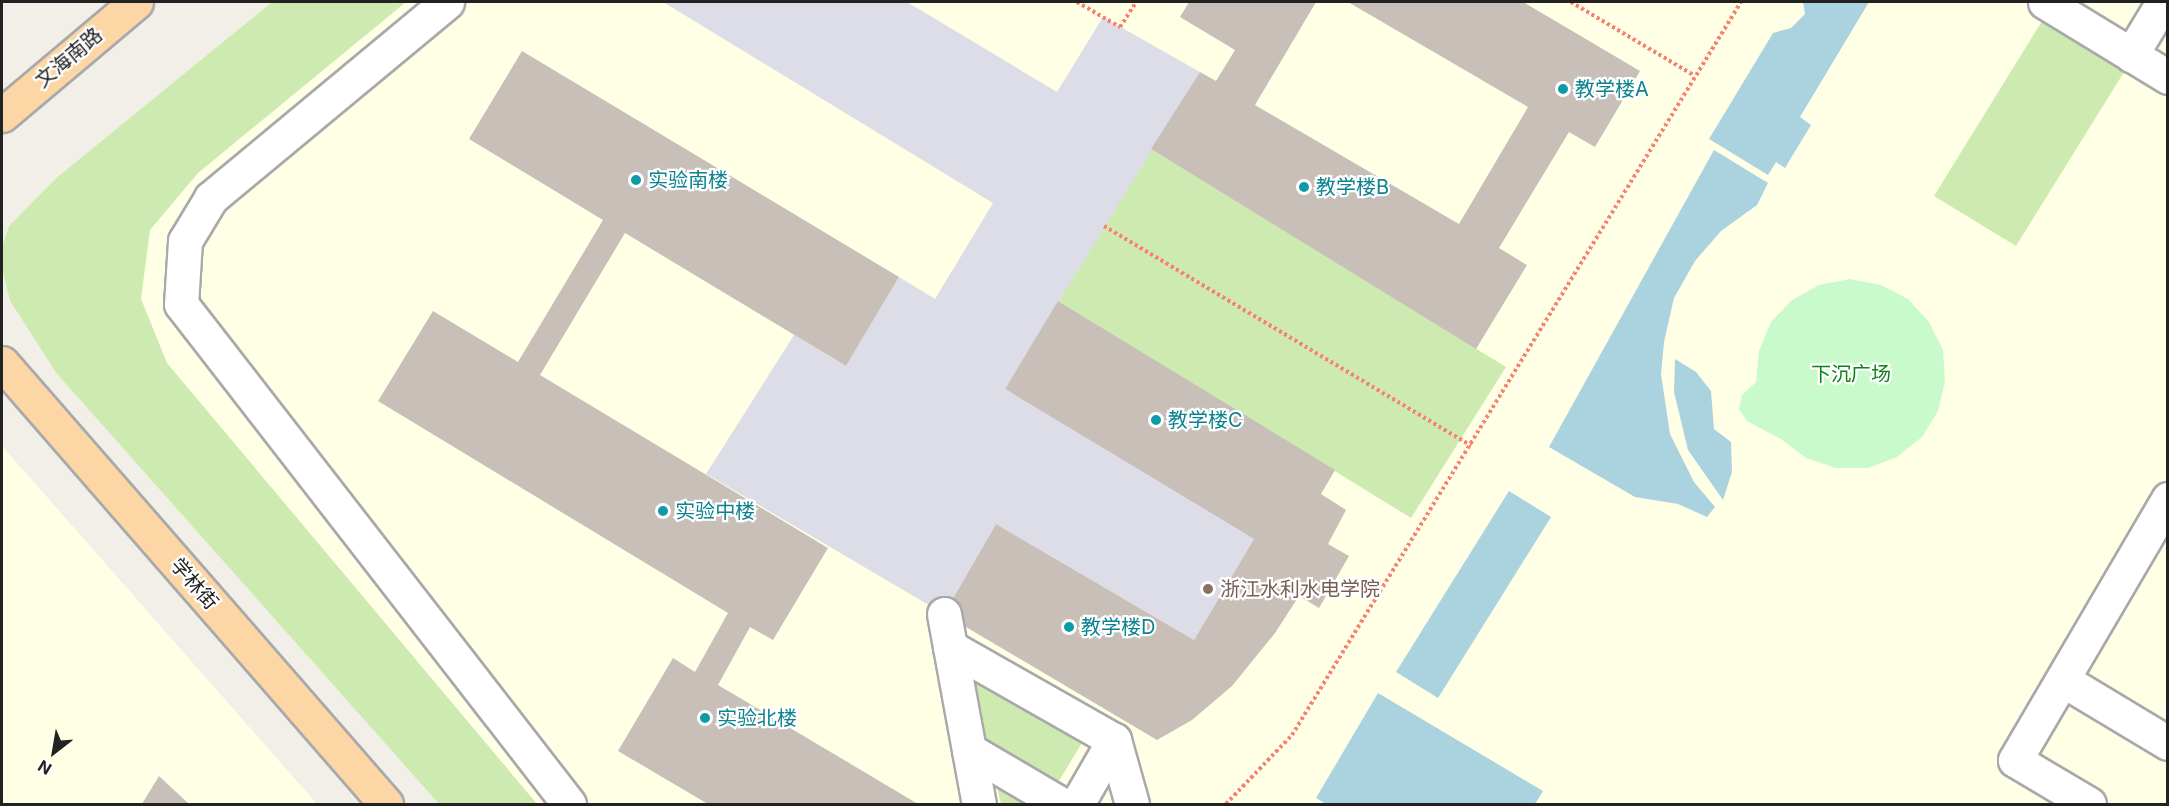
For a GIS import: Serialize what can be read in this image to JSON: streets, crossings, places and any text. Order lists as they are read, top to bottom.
{
  "streets": {
    "main road": ["文海南路", "学林街"]
  },
  "parks": ["下沉广场"],
  "places": [
    "教学楼A",
    "实验南楼",
    "教学楼B",
    "教学楼C",
    "实验中楼",
    "浙江水利水电学院",
    "教学楼D",
    "实验北楼"
  ],
  "north": "bottom left"
}
